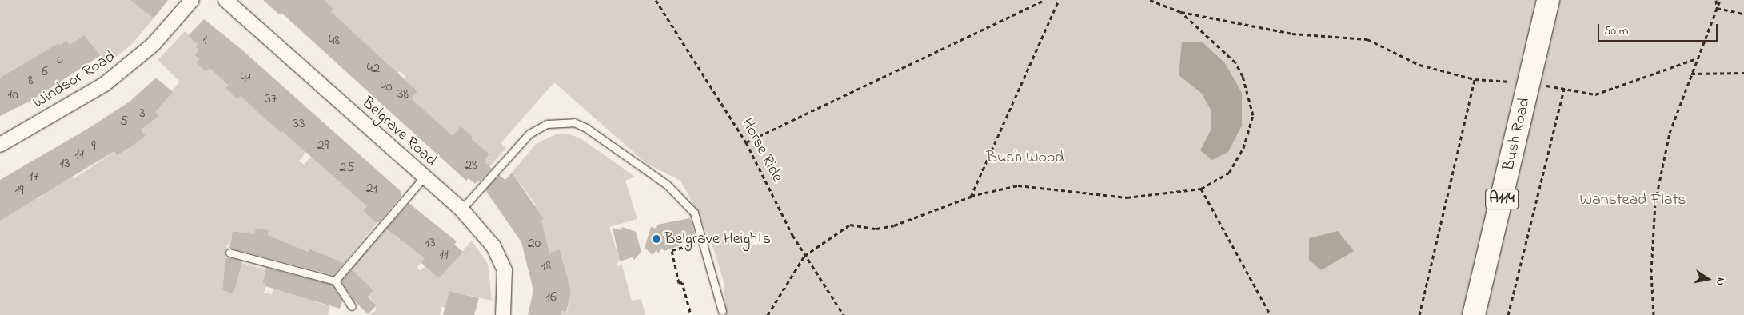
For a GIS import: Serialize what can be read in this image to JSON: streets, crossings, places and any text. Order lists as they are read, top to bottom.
{
  "streets": {
    "main road": ["Bush Road", "A114"],
    "street": ["Windsor Road", "Belgrave Road"],
    "path": ["Horse Ride"]
  },
  "parks": ["Bush Wood", "Wanstead Flats"],
  "places": ["Belgrave Heights"],
  "house_numbers": [
    "1",
    "48",
    "4",
    "42",
    "6",
    "41",
    "8",
    "40",
    "38",
    "10",
    "37",
    "3",
    "5",
    "33",
    "29",
    "9",
    "11",
    "13",
    "28",
    "25",
    "17",
    "21",
    "19",
    "13",
    "20",
    "11",
    "18",
    "16"
  ],
  "scale_bar": "50 m",
  "north": "right"
}
